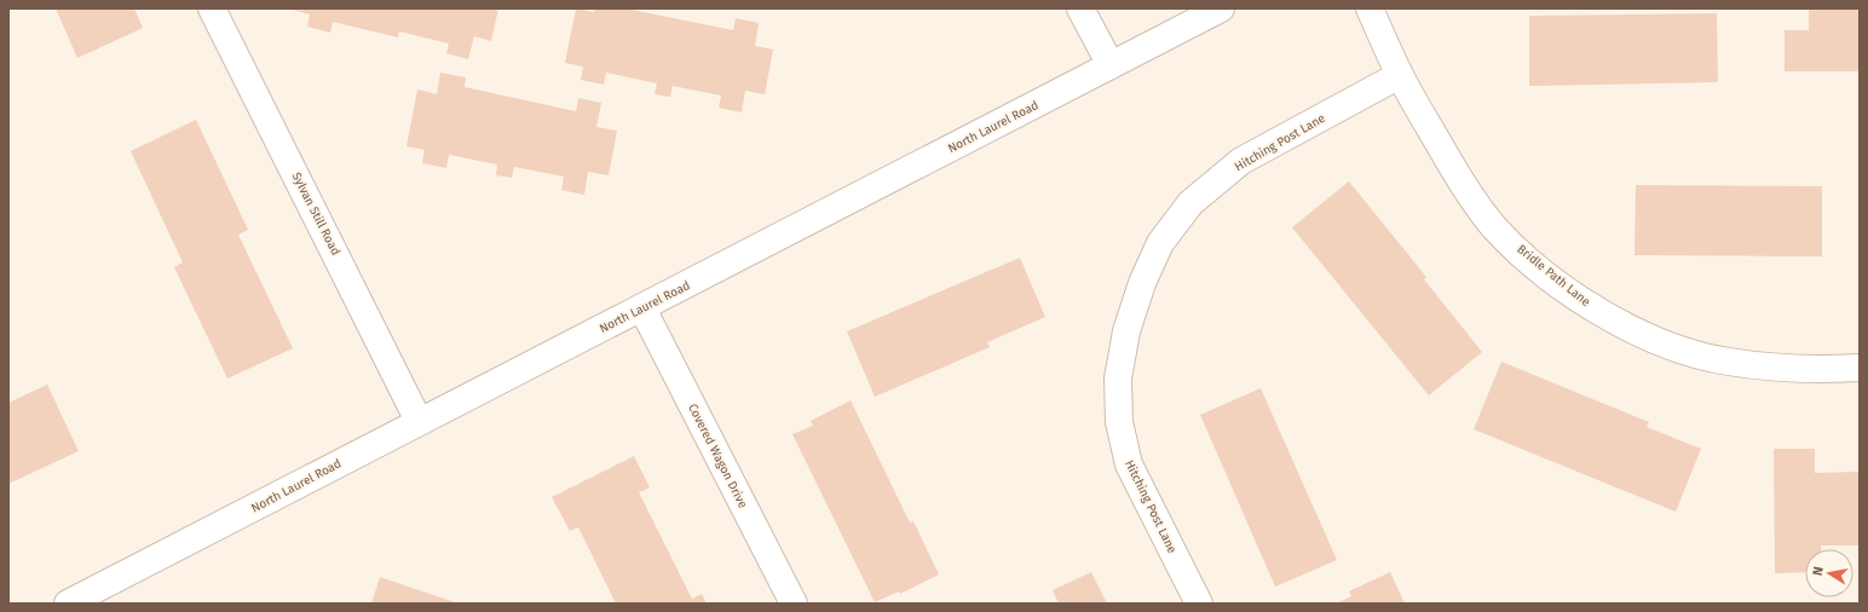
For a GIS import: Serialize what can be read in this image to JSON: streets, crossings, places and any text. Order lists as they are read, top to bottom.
{
  "streets": {
    "street": [
      "North Laurel Road",
      "Hitching Post Lane",
      "Sylvan Still Road",
      "Bridle Path Lane",
      "Covered Wagon Drive"
    ]
  },
  "crossings": [
    ["North Laurel Road", "Sylvan Still Road"],
    ["North Laurel Road", "Covered Wagon Drive"],
    ["Hitching Post Lane", "Bridle Path Lane"]
  ],
  "north": "left"
}
